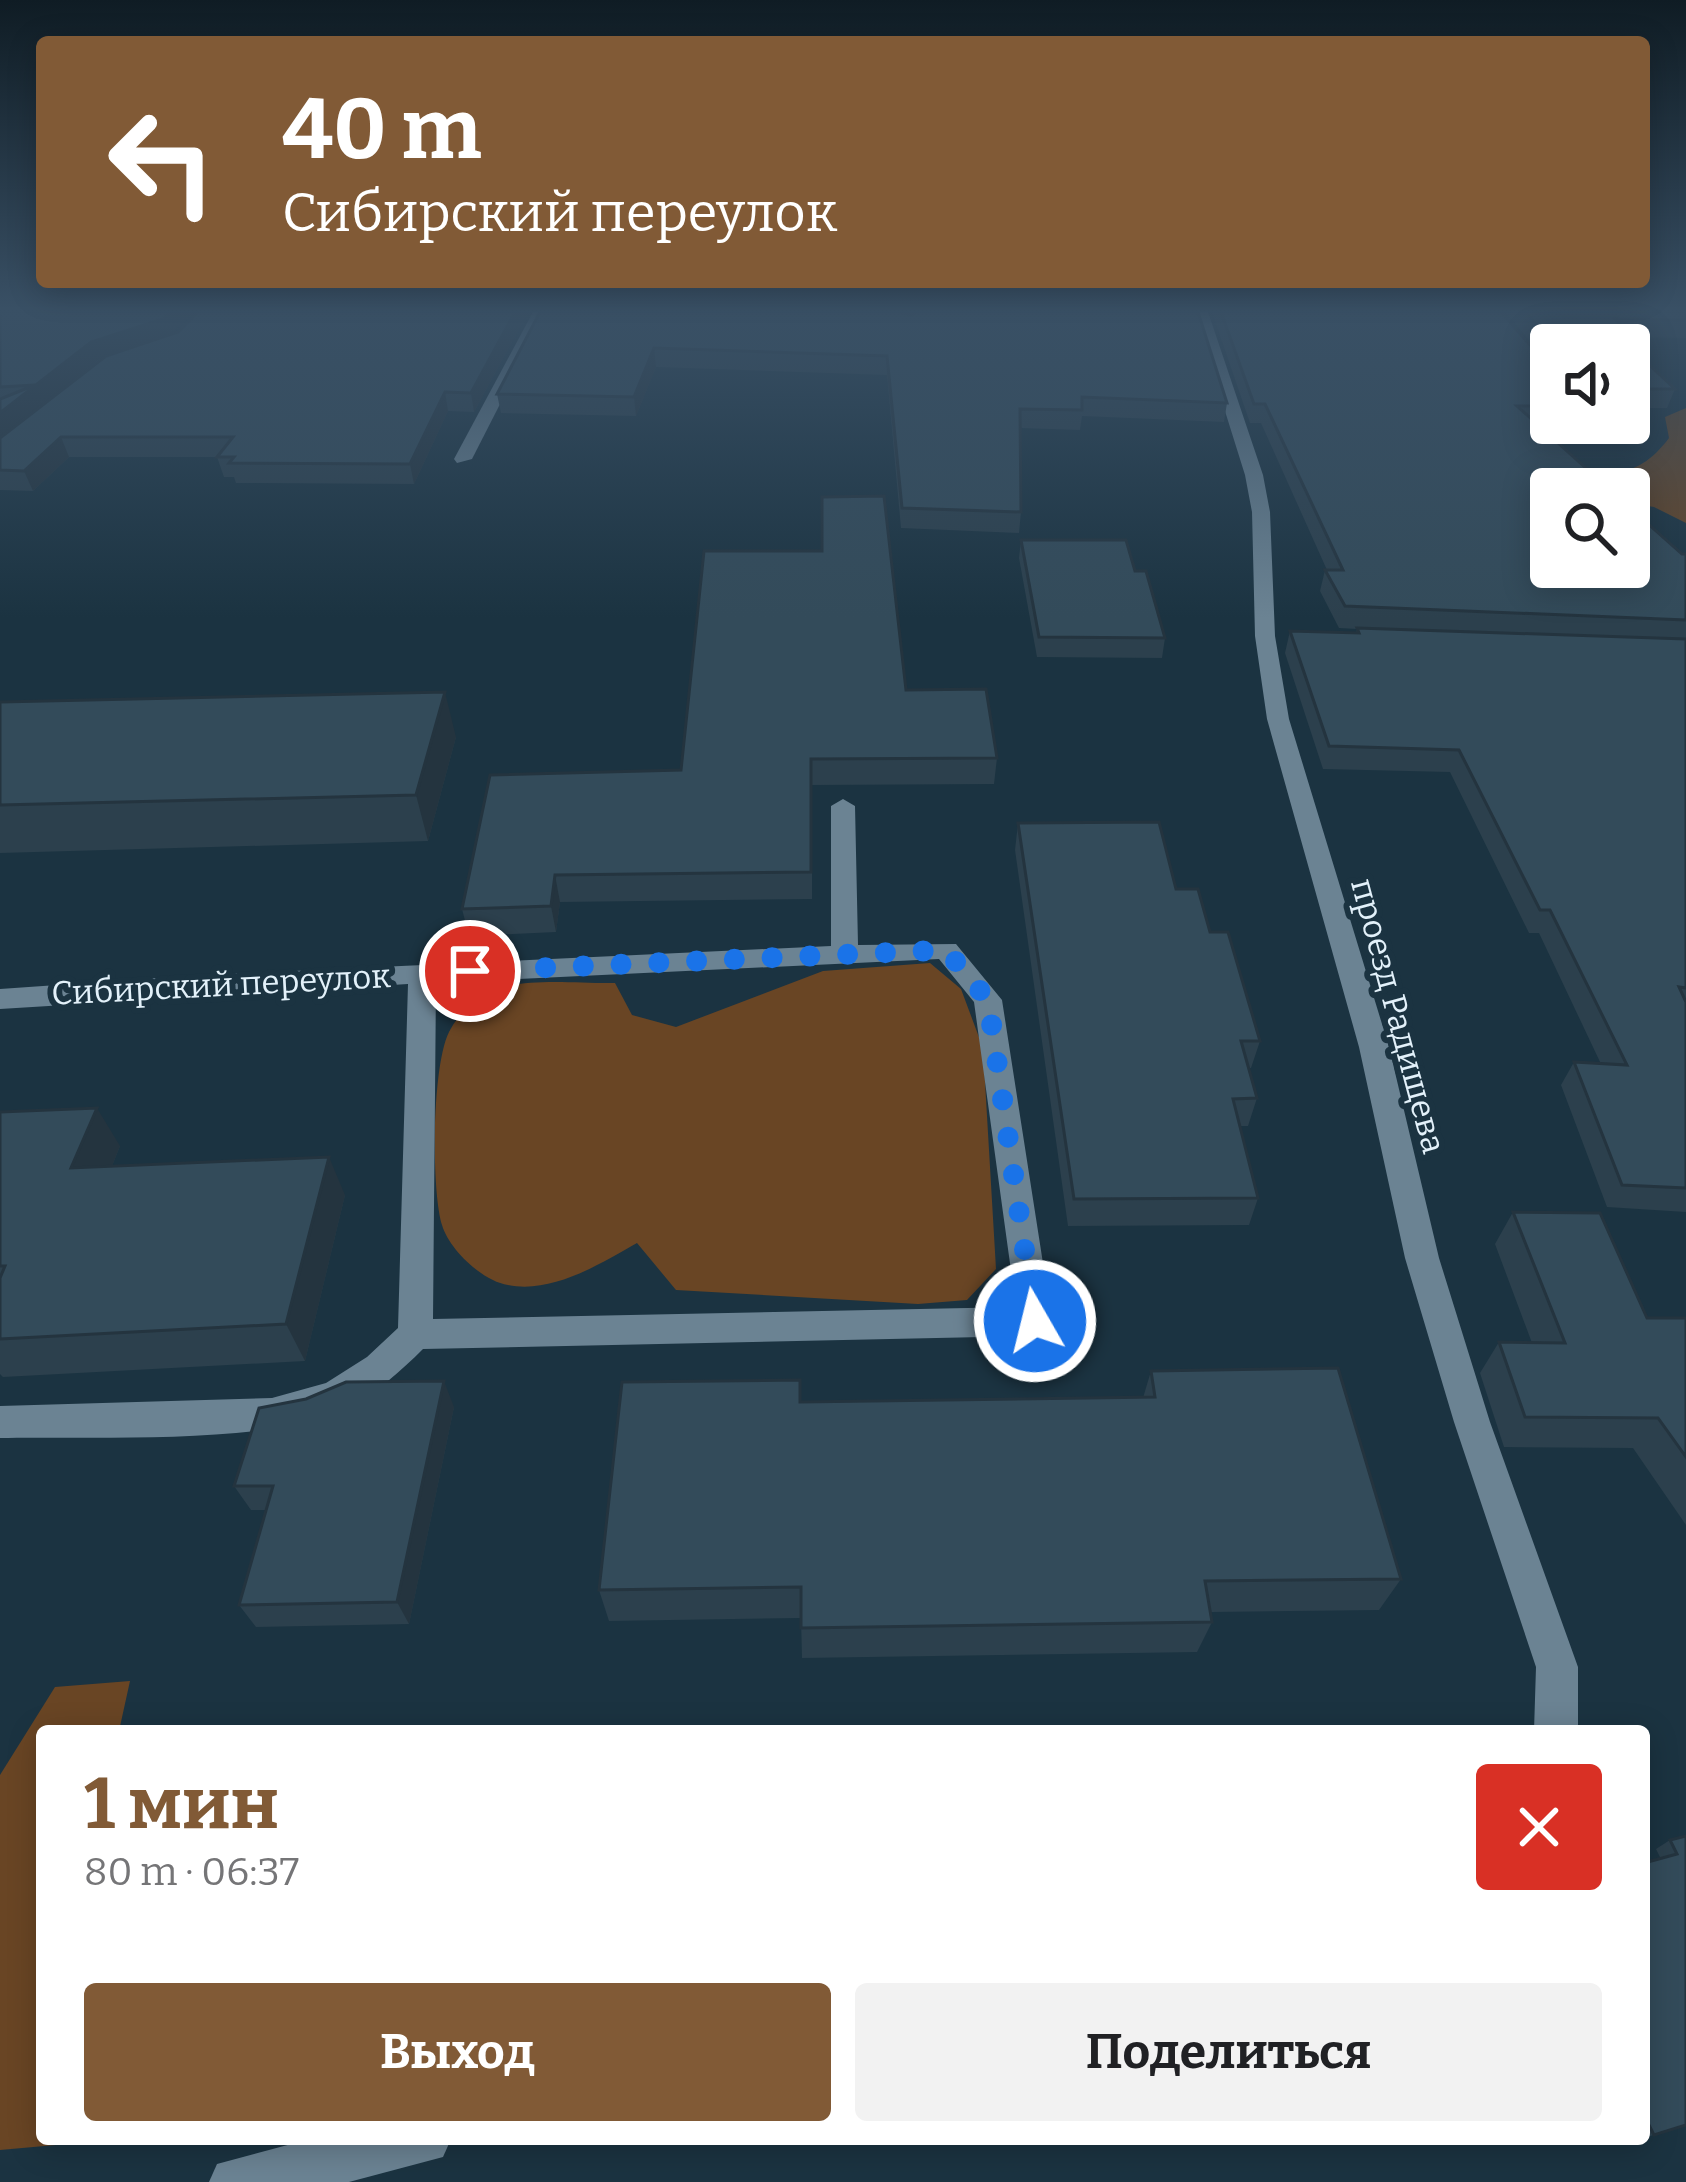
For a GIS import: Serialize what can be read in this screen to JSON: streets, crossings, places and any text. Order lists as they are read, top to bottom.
{
  "streets": {
    "street": ["Сибирский переулок", "проезд Радищева"]
  },
  "page": {
    "turn": ["40 m", "Сибирский переулок"],
    "heading": ["1 мин", "80 m · 06:37"],
    "buttons": ["Выход", "Поделиться"]
  }
}
